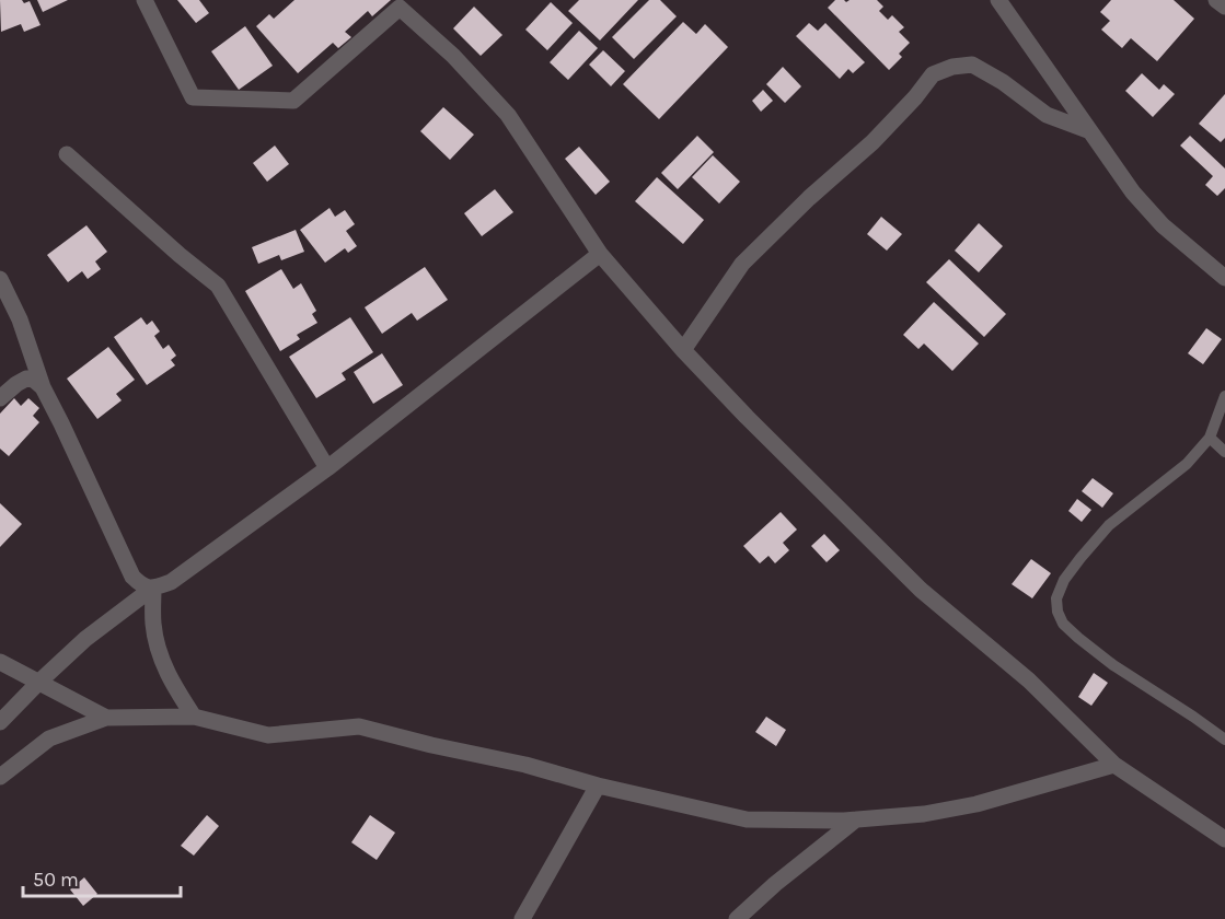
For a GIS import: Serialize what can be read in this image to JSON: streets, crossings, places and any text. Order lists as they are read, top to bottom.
{
  "scale_bar": "50 m"
}
